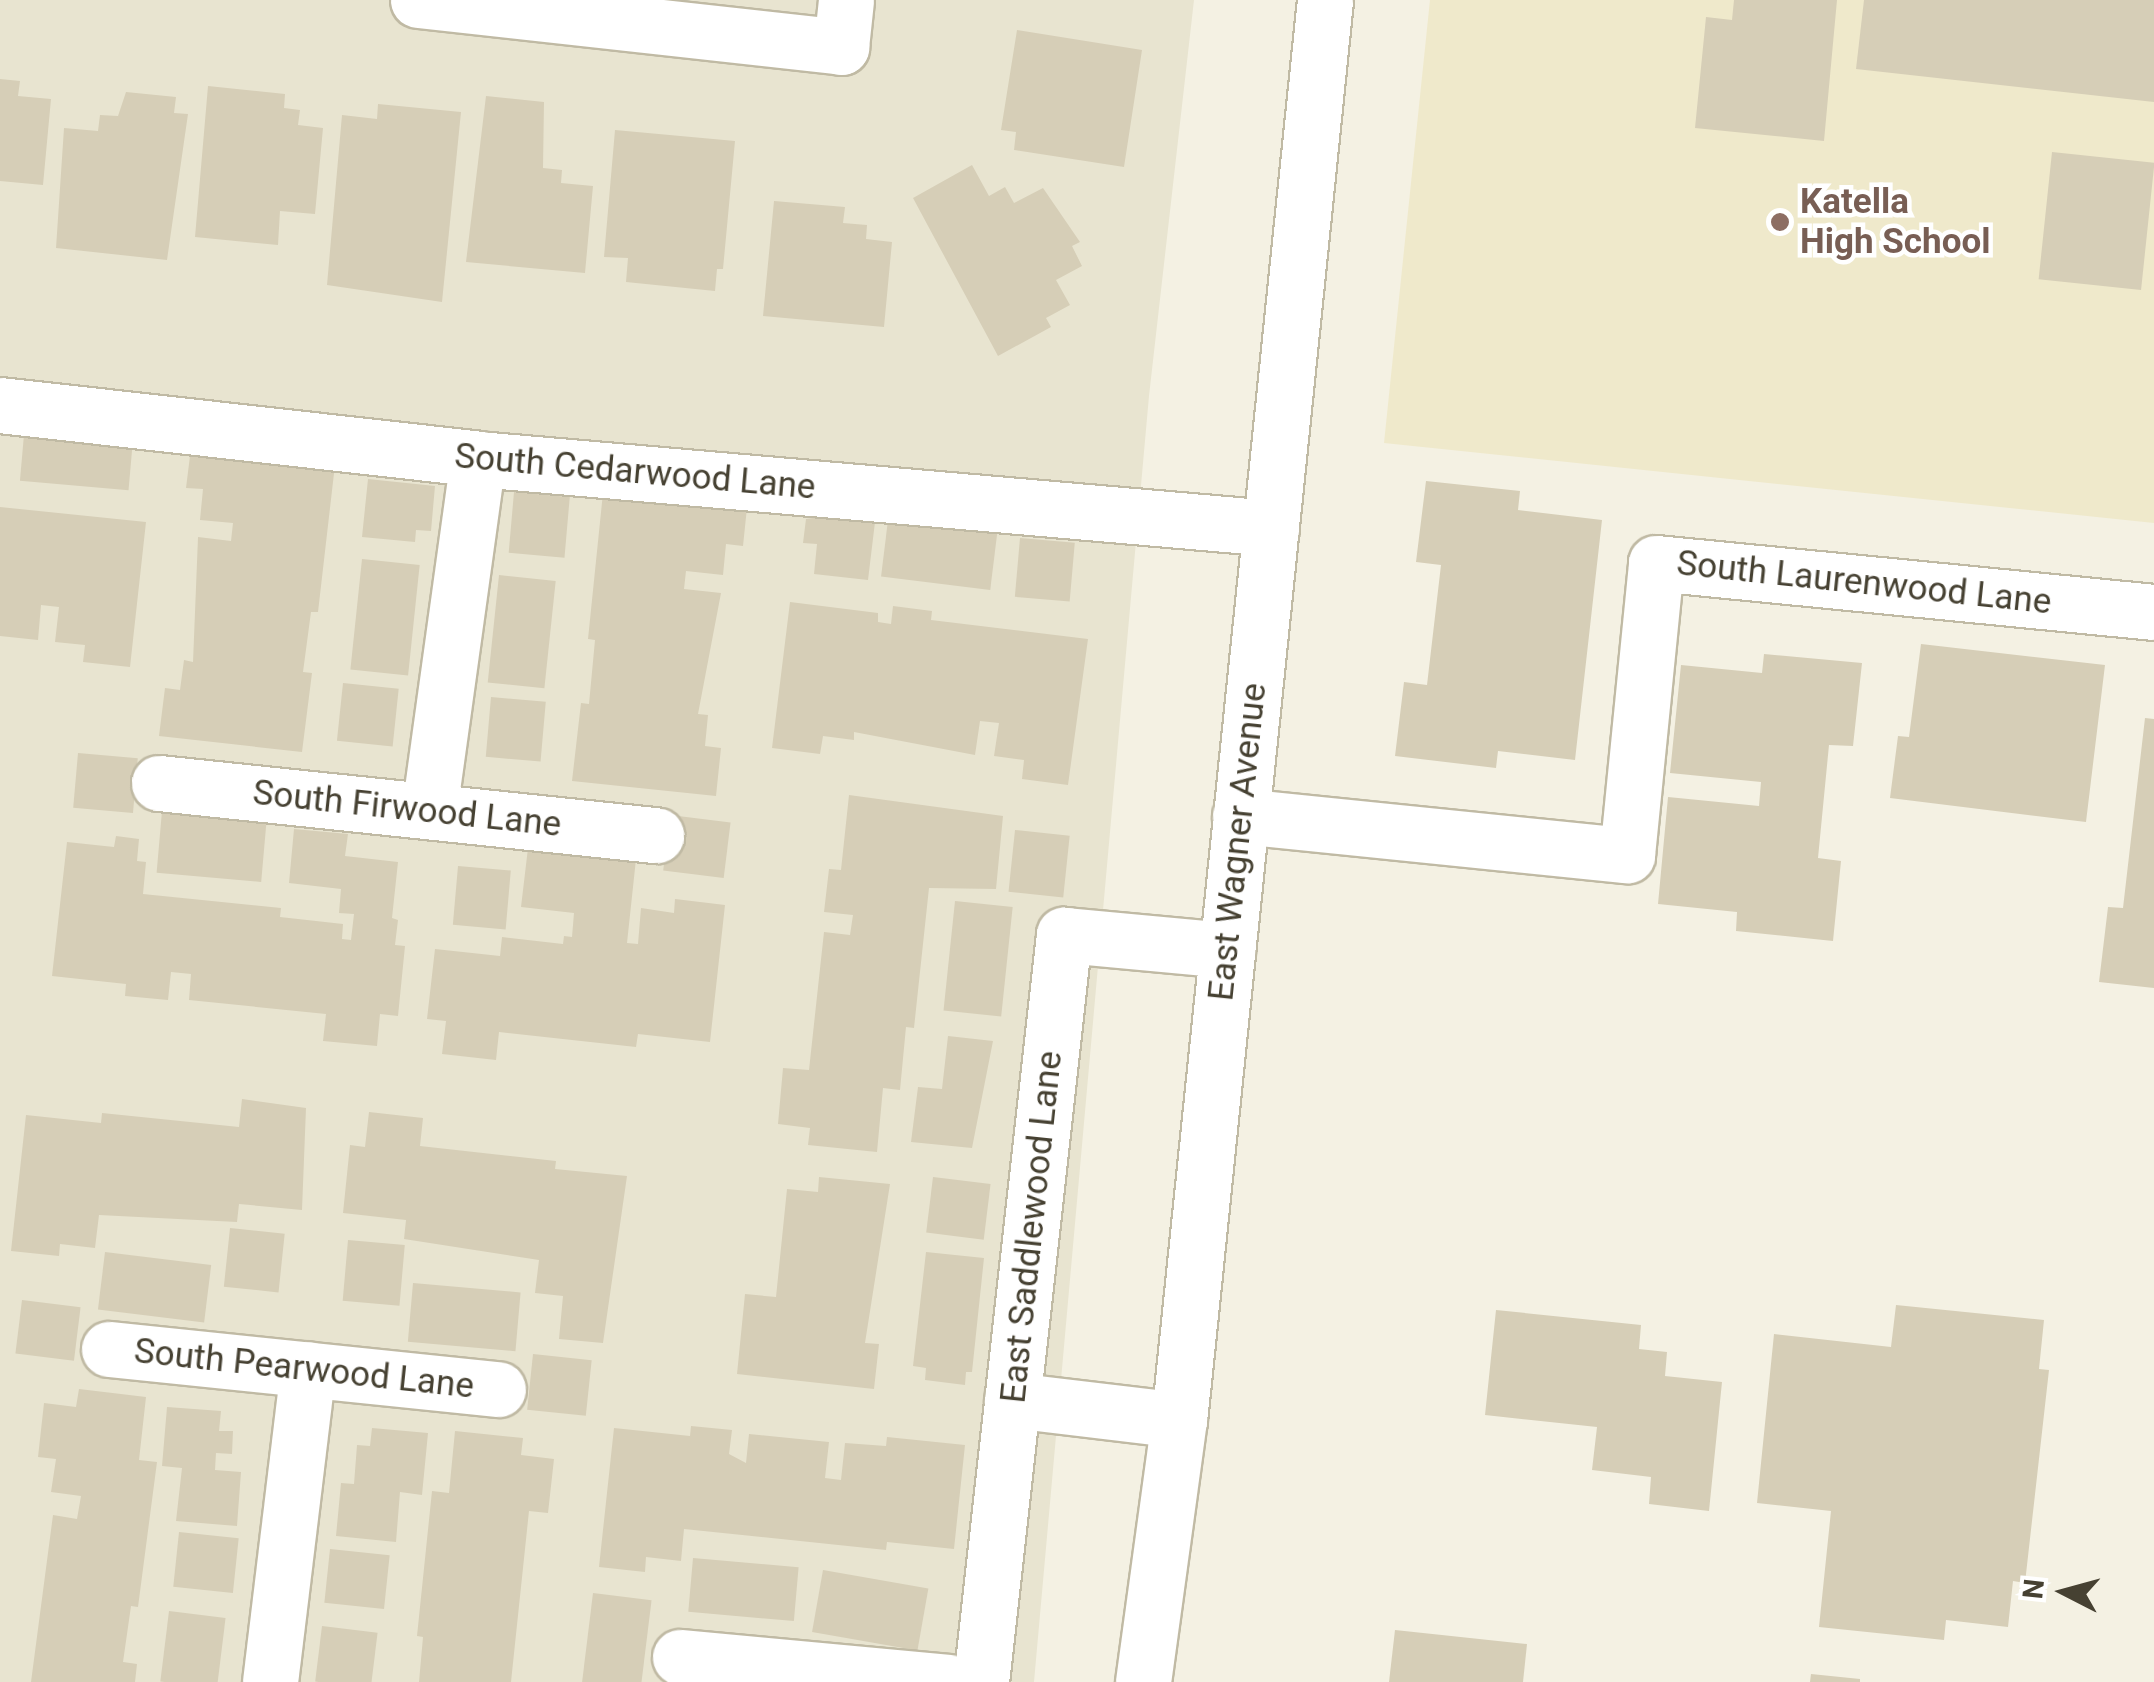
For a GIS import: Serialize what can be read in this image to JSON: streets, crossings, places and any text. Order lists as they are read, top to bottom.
{
  "streets": {
    "street": [
      "South Cedarwood Lane",
      "South Laurenwood Lane",
      "South Firwood Lane",
      "East Wagner Avenue",
      "East Saddlewood Lane",
      "South Pearwood Lane"
    ]
  },
  "crossings": [
    ["South Cedarwood Lane", "East Wagner Avenue"],
    ["South Laurenwood Lane", "East Wagner Avenue"],
    ["East Wagner Avenue", "East Saddlewood Lane"]
  ],
  "places": ["Katella High School"],
  "north": "left"
}
